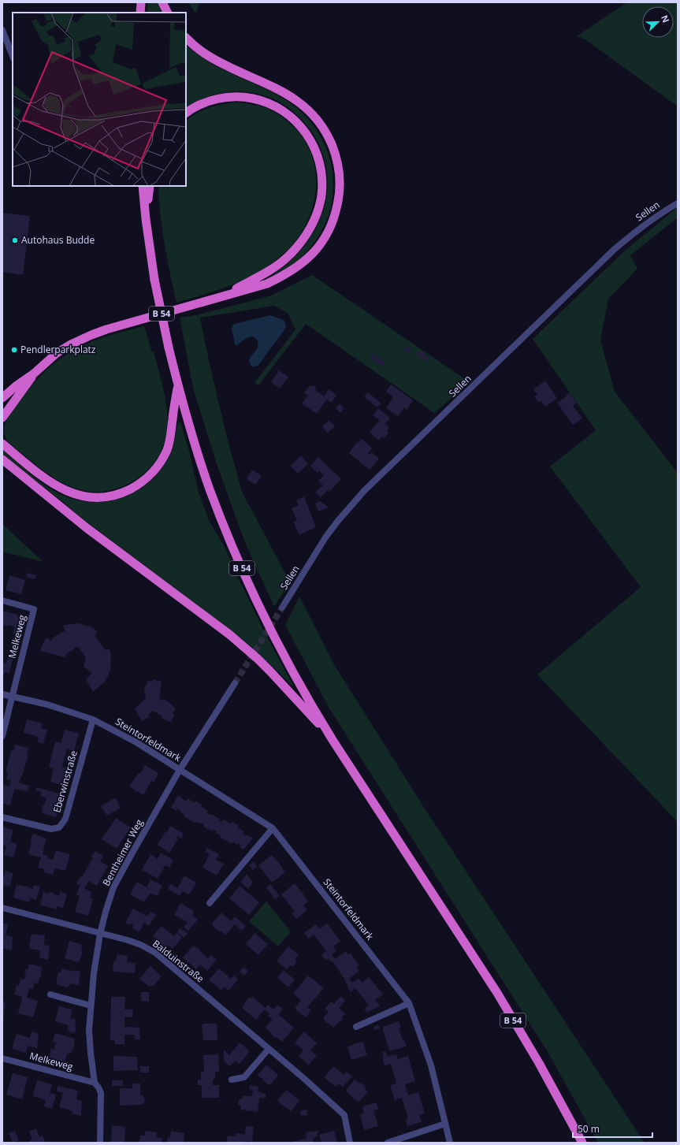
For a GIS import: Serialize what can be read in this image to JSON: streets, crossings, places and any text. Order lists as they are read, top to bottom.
{
  "streets": {
    "highway": ["B 54"],
    "street": [
      "Sellen",
      "Melkeweg",
      "Steintorfeldmark",
      "Eberwinstraße",
      "Bentheimer Weg",
      "Balduinstraße"
    ]
  },
  "crossings": [
    ["Melkeweg", "Steintorfeldmark"],
    ["Melkeweg", "Bentheimer Weg"],
    ["Steintorfeldmark", "Eberwinstraße"],
    ["Steintorfeldmark", "Bentheimer Weg"],
    ["Bentheimer Weg", "Balduinstraße"]
  ],
  "places": ["Autohaus Budde", "Pendlerparkplatz"],
  "scale_bar": "50 m",
  "north": "top right"
}
